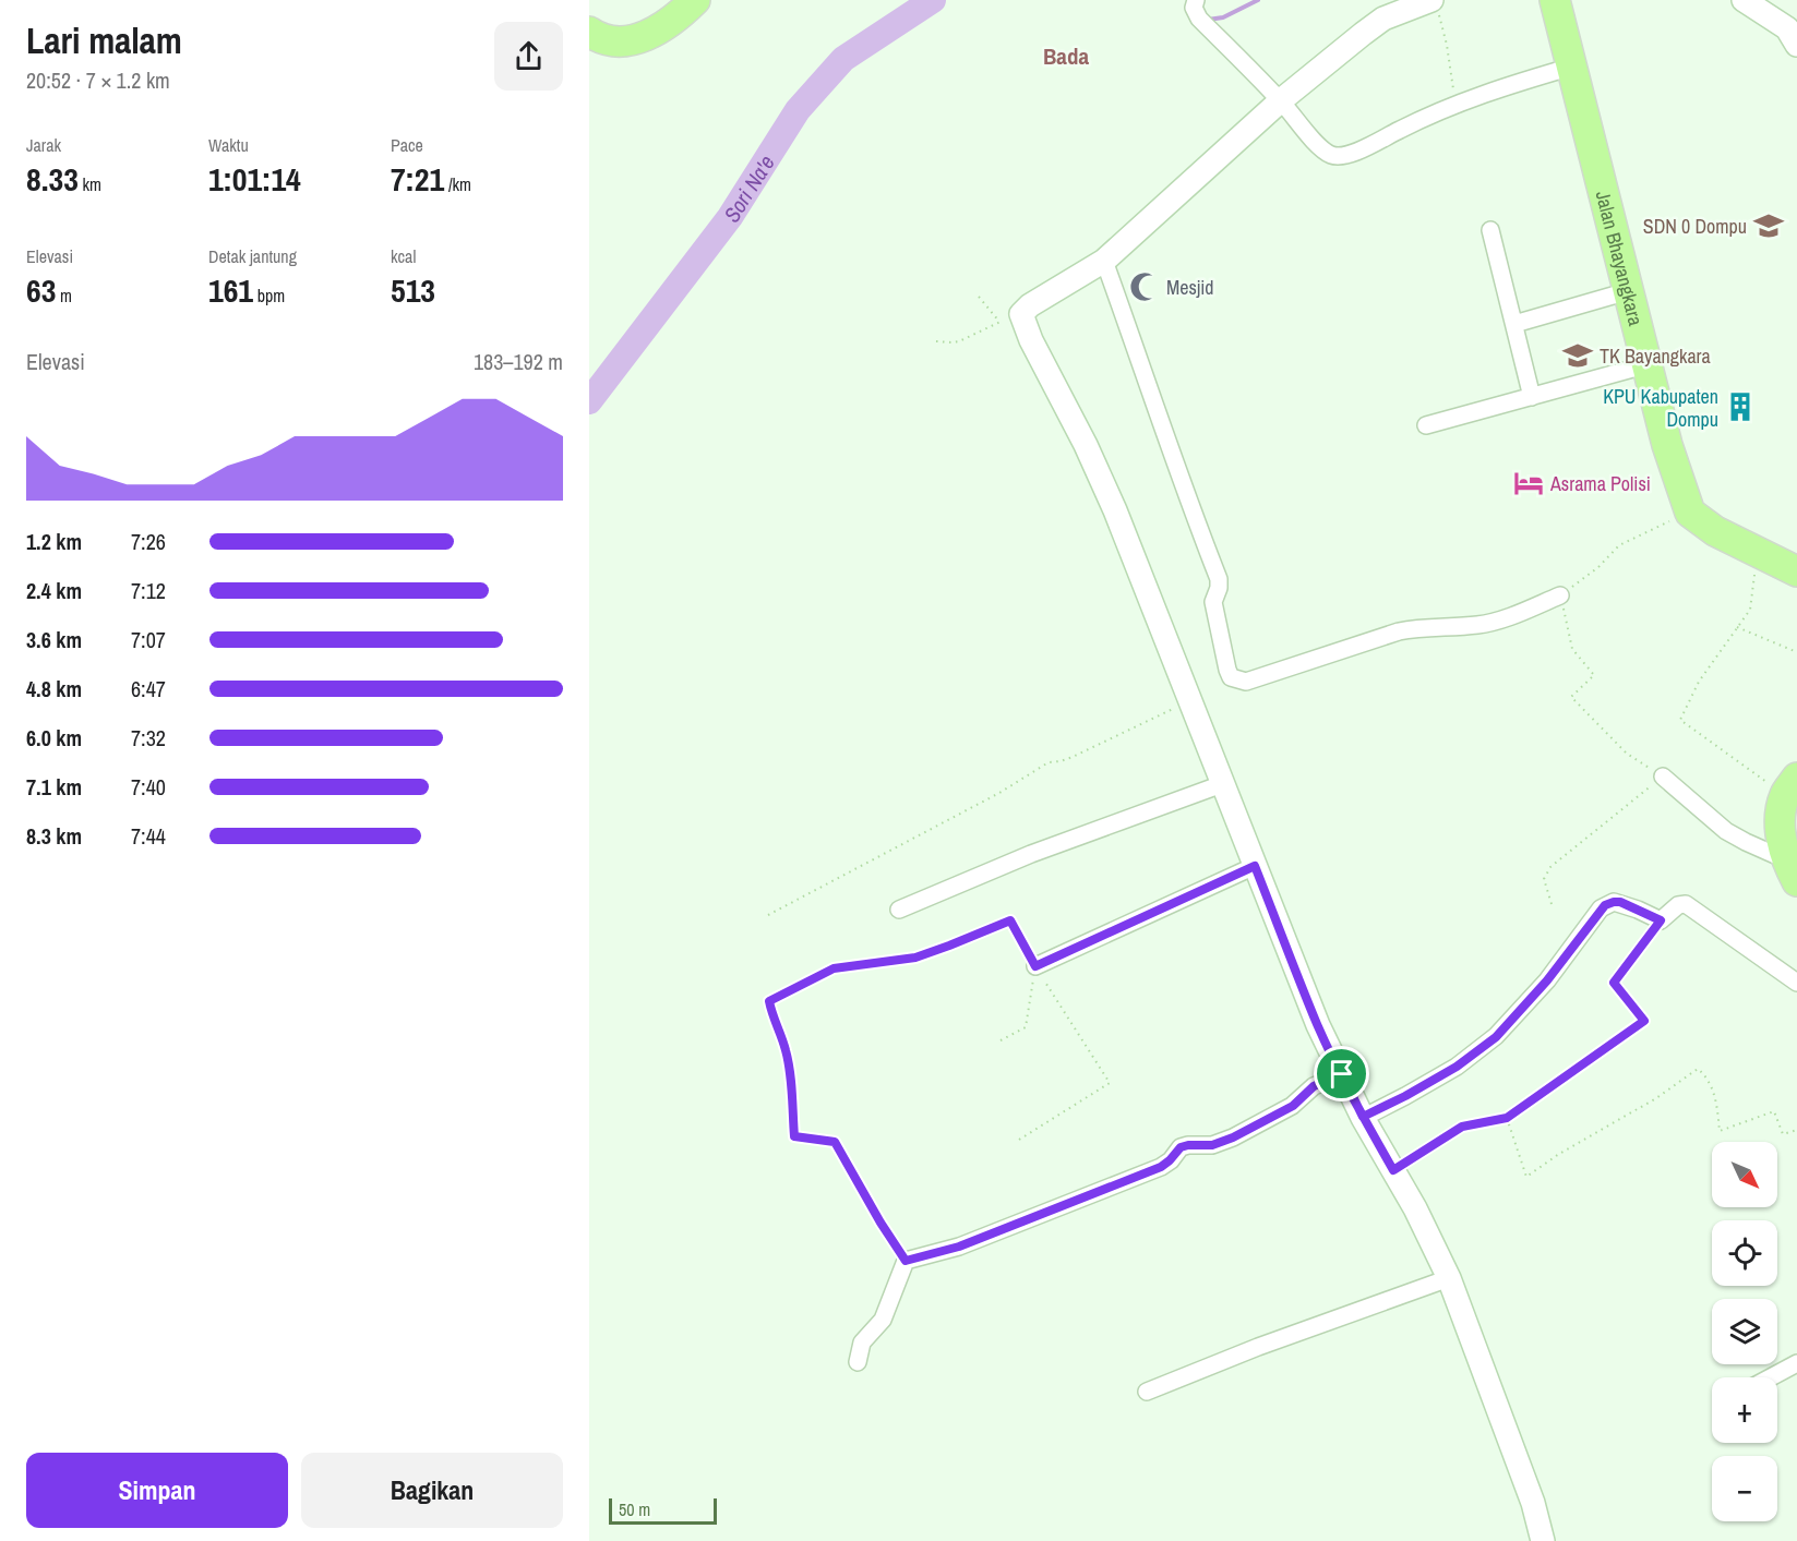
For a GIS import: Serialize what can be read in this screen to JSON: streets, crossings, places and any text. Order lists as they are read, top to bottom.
{
  "streets": {
    "highway": ["Jalan Bhayangkara"]
  },
  "districts": ["Bada"],
  "water": ["Sori Na'e"],
  "places": {
    "school or university": ["SDN 0 Dompu", "TK Bayangkara"],
    "mosque": ["Mesjid"],
    "building": ["KPU Kabupaten Dompu"],
    "hotel": ["Asrama Polisi"]
  },
  "scale_bar": "50 m",
  "north": "bottom right",
  "page": {
    "heading": ["Lari malam", "20:52 · 7 × 1.2 km"],
    "stats": [
      ["Jarak", "8.33 km"],
      ["Waktu", "1:01:14"],
      ["Pace", "7:21 /km"],
      ["Elevasi", "63 m"],
      ["Detak jantung", "161 bpm"],
      ["kcal", "513"]
    ],
    "chart": ["Elevasi", "183–192 m"],
    "list": [
      {
        "name": "1.2 km",
        "note": "7:26"
      },
      {
        "name": "2.4 km",
        "note": "7:12"
      },
      {
        "name": "3.6 km",
        "note": "7:07"
      },
      {
        "name": "4.8 km",
        "note": "6:47"
      },
      {
        "name": "6.0 km",
        "note": "7:32"
      },
      {
        "name": "7.1 km",
        "note": "7:40"
      },
      {
        "name": "8.3 km",
        "note": "7:44"
      }
    ],
    "map_buttons": ["+", "−"],
    "buttons": ["Simpan", "Bagikan"],
    "scale": "50 m"
  }
}
